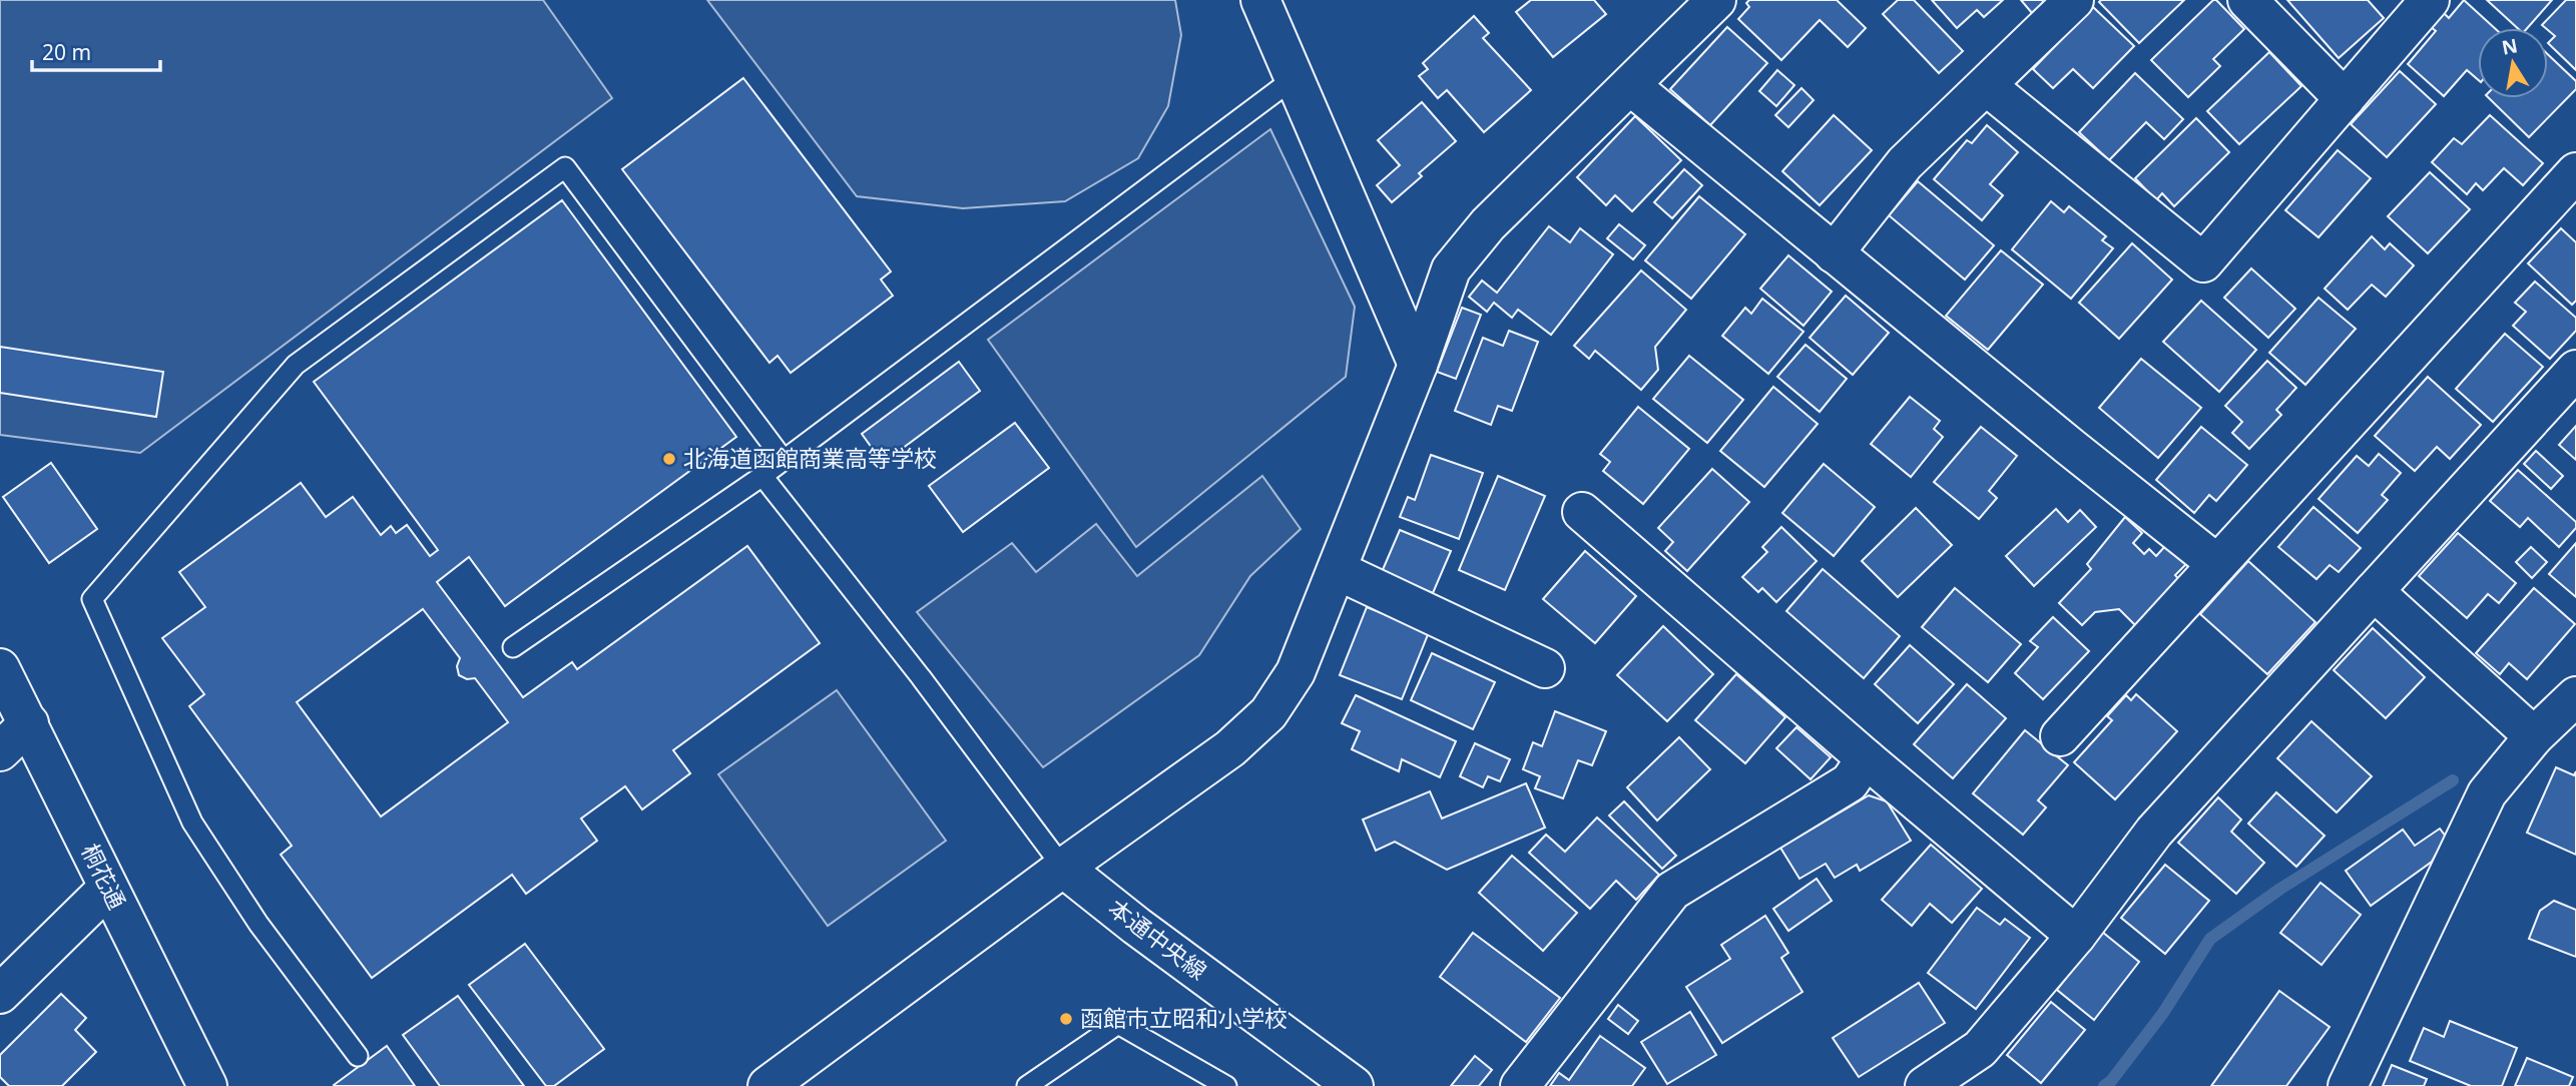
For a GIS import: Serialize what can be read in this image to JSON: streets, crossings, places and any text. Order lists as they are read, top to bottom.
{
  "streets": {
    "street": ["桐花通", "本通中央線"]
  },
  "places": ["北海道函館商業高等学校", "函館市立昭和小学校"],
  "scale_bar": "20 m",
  "north": "top"
}
